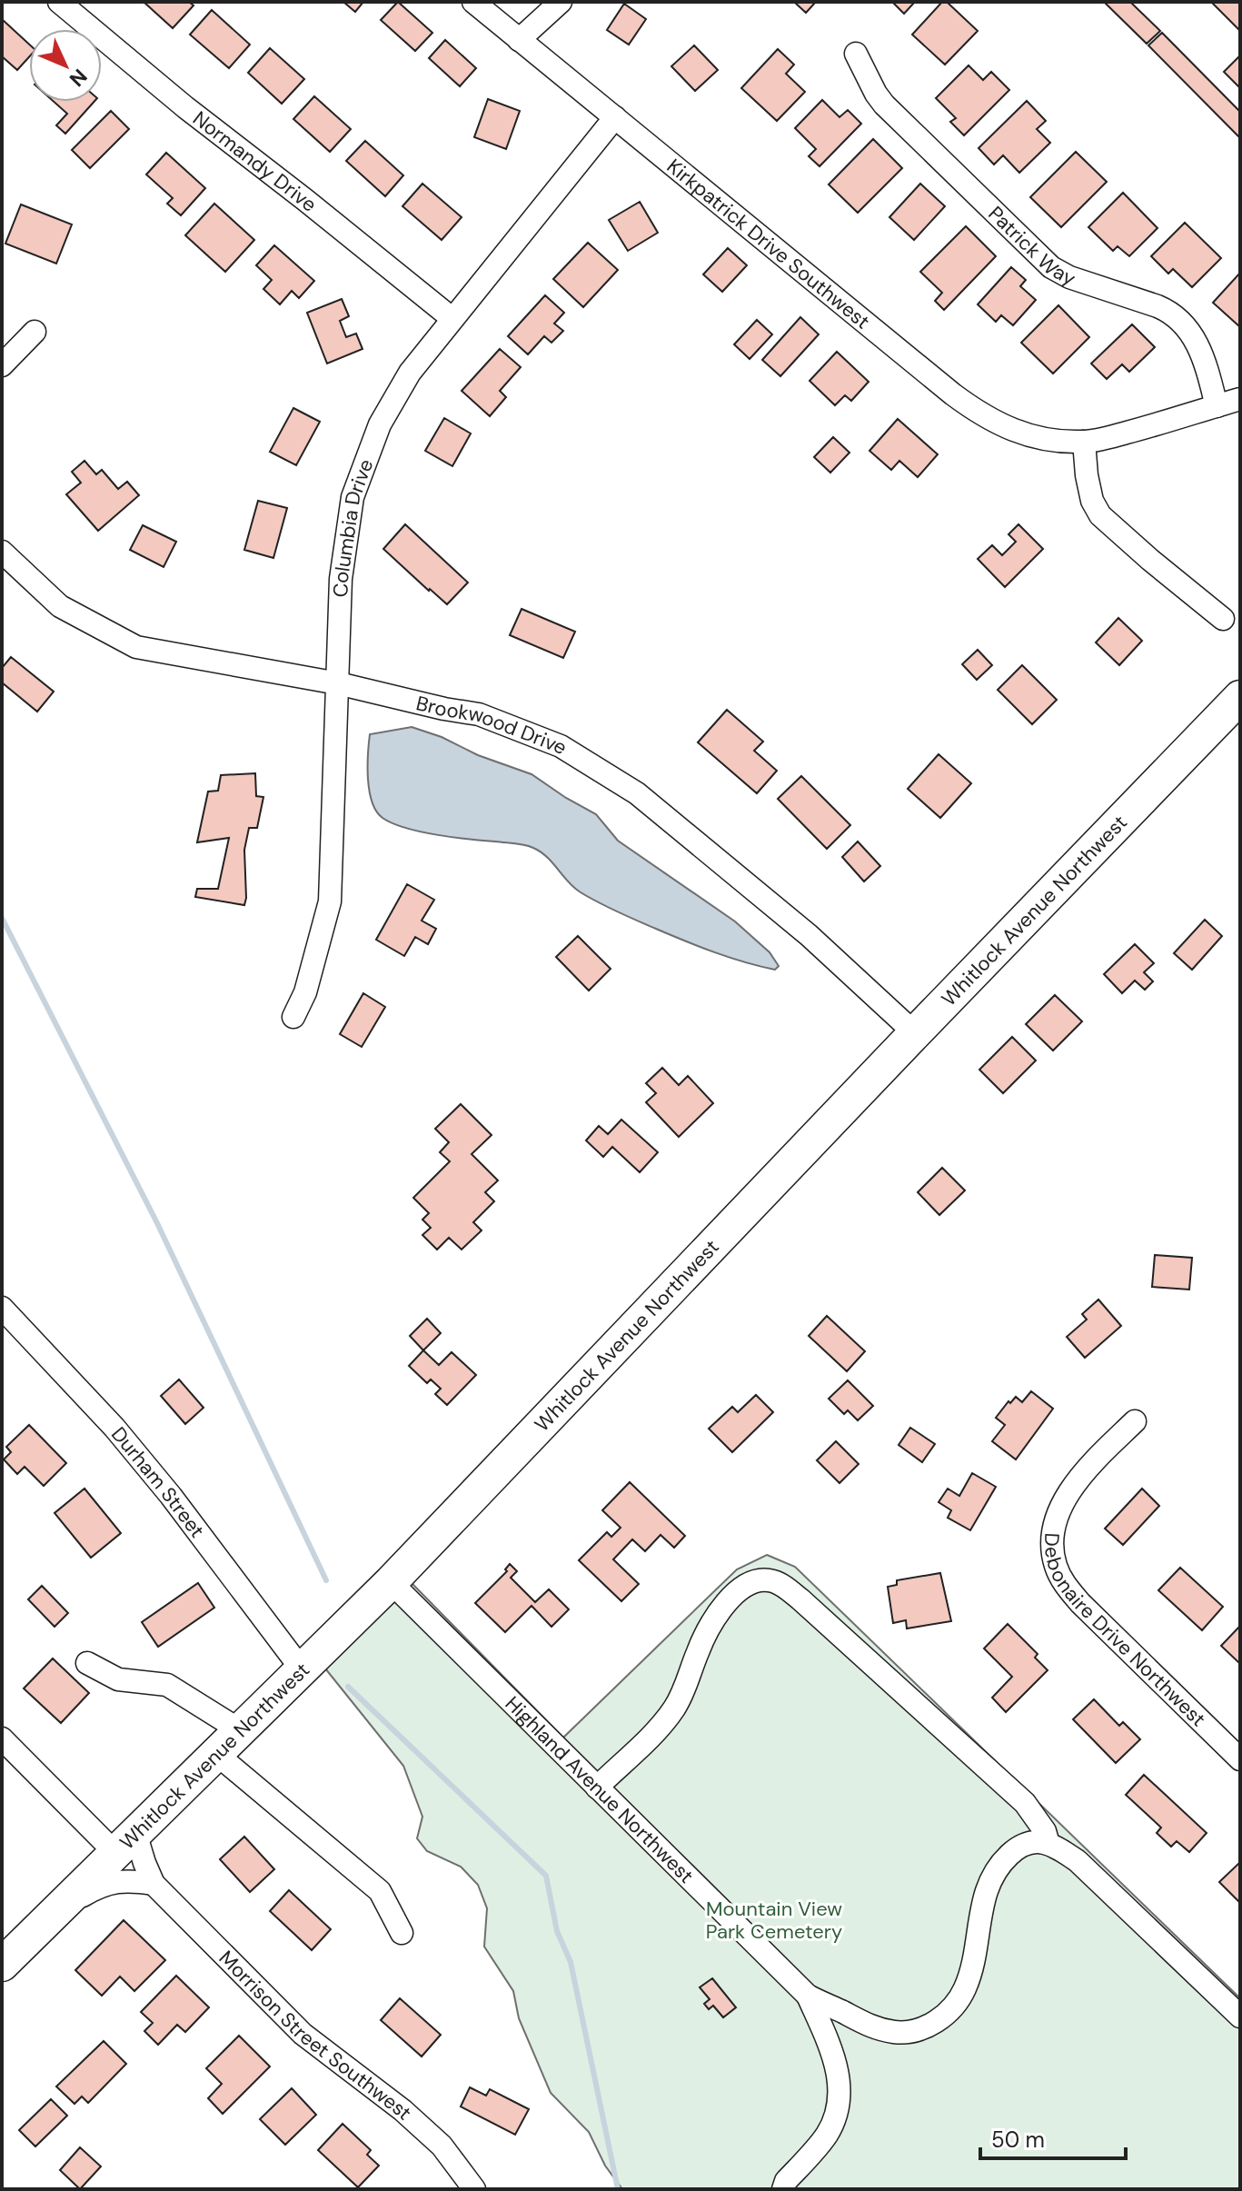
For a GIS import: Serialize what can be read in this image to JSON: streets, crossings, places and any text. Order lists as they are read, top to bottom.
{
  "streets": {
    "highway": ["Whitlock Avenue Northwest"],
    "street": [
      "Normandy Drive",
      "Patrick Way",
      "Kirkpatrick Drive Southwest",
      "Columbia Drive",
      "Brookwood Drive",
      "Durham Street",
      "Debonaire Drive Northwest",
      "Highland Avenue Northwest",
      "Morrison Street Southwest"
    ]
  },
  "crossings": [
    ["Normandy Drive", "Columbia Drive"],
    ["Patrick Way", "Kirkpatrick Drive Southwest"],
    ["Kirkpatrick Drive Southwest", "Columbia Drive"],
    ["Columbia Drive", "Brookwood Drive"],
    ["Brookwood Drive", "Whitlock Avenue Northwest"],
    ["Whitlock Avenue Northwest", "Durham Street"],
    ["Whitlock Avenue Northwest", "Highland Avenue Northwest"],
    ["Whitlock Avenue Northwest", "Morrison Street Southwest"]
  ],
  "parks": ["Mountain View Park Cemetery"],
  "scale_bar": "50 m",
  "north": "bottom right"
}
